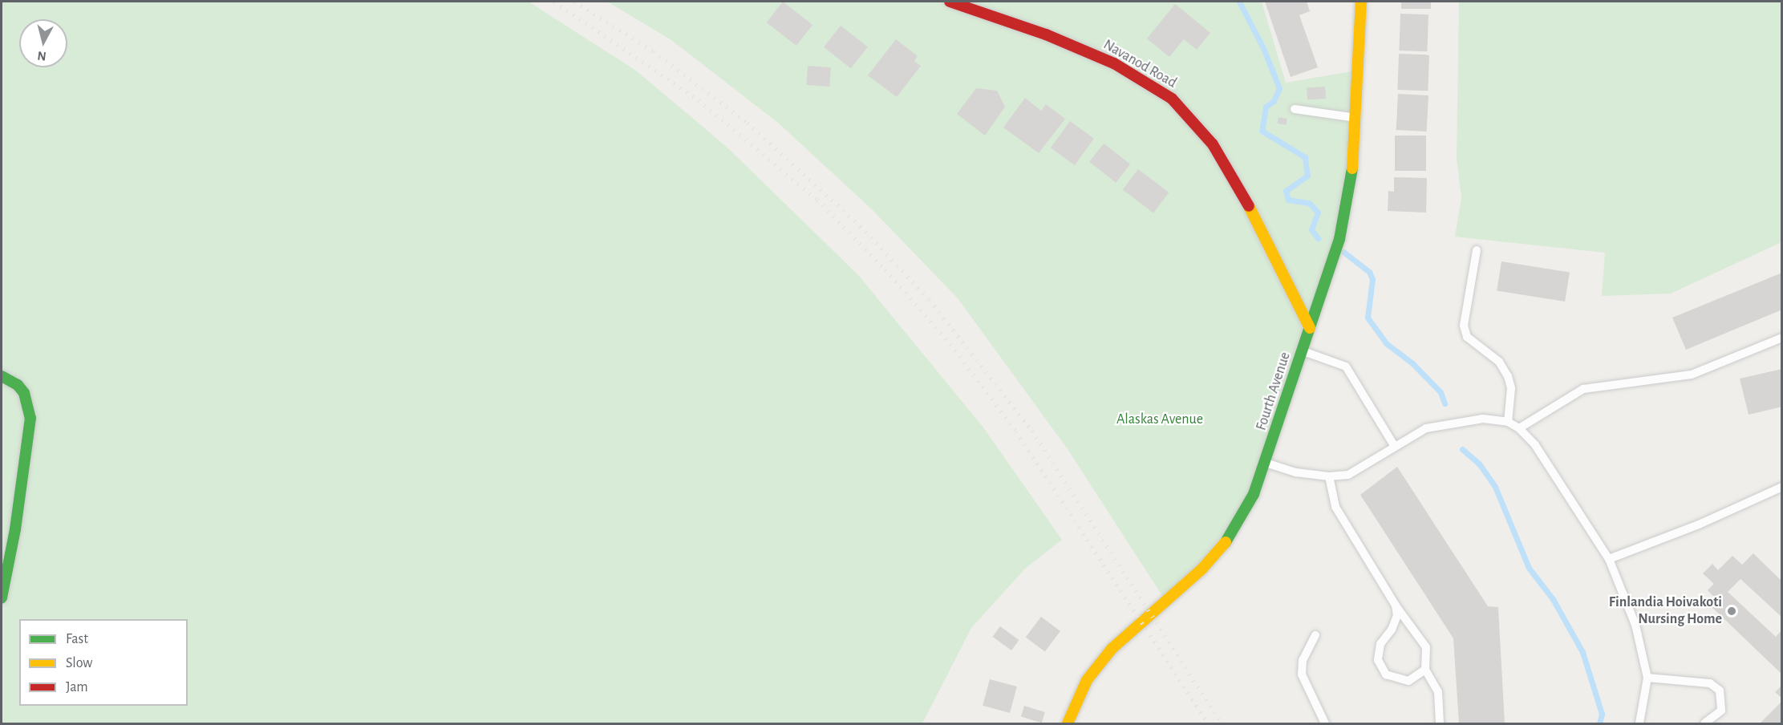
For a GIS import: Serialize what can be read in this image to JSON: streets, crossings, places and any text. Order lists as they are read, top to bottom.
{
  "streets": {
    "street": ["Navanod Road", "Fourth Avenue"]
  },
  "crossings": [
    ["Navanod Road", "Fourth Avenue"]
  ],
  "parks": ["Alaskas Avenue"],
  "places": ["Finlandia Hoivakoti Nursing Home"],
  "legend": ["Fast", "Slow", "Jam"],
  "north": "bottom"
}
